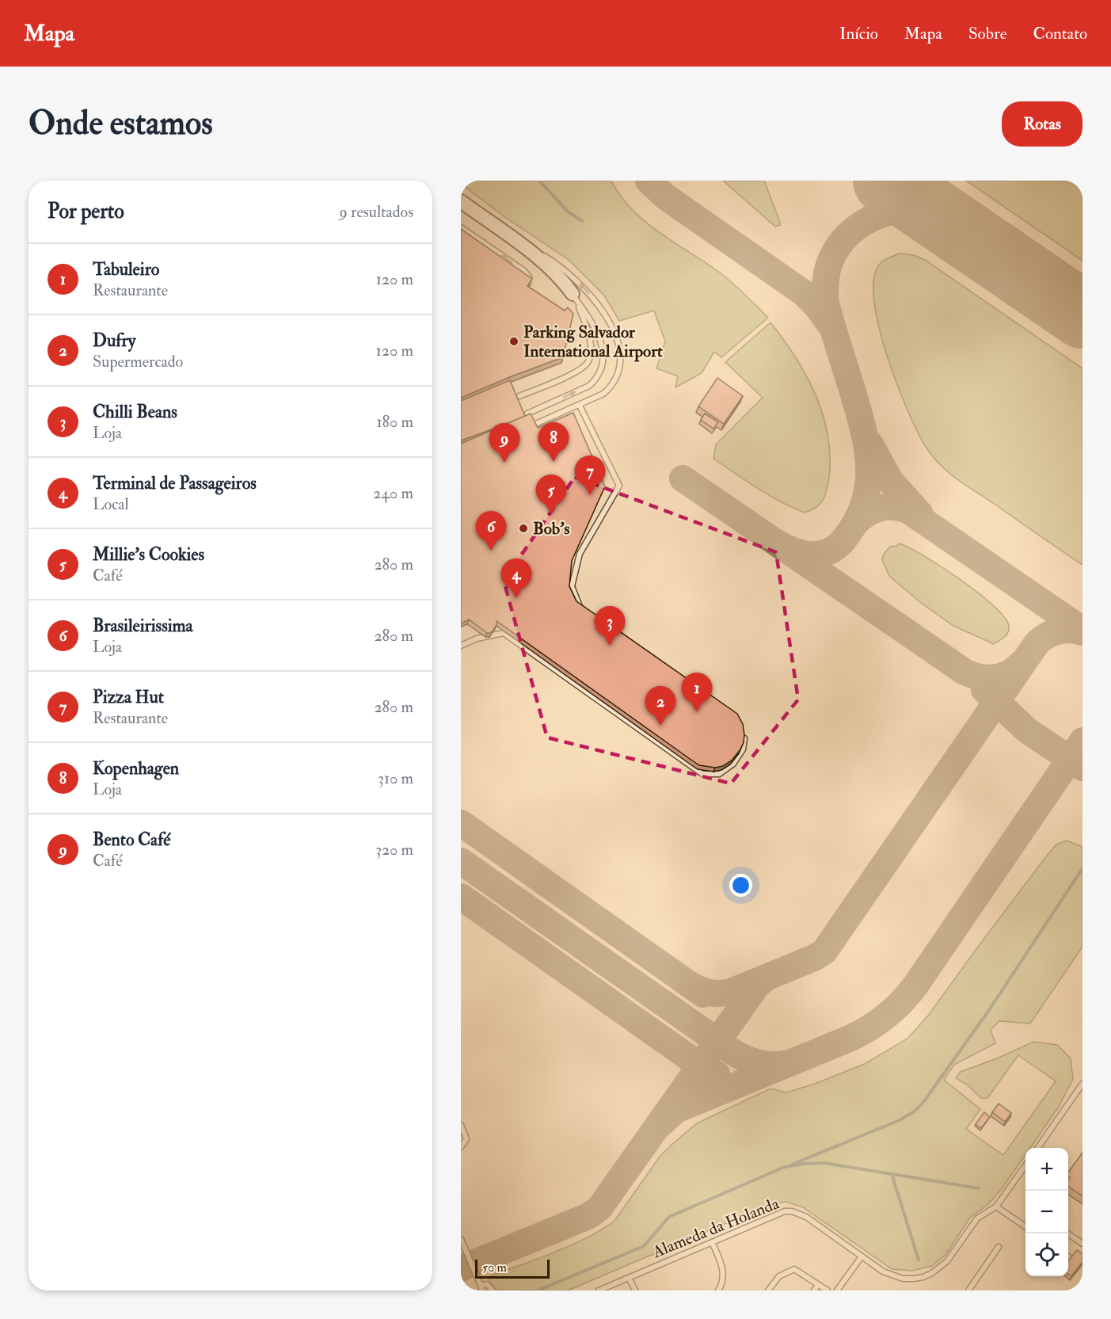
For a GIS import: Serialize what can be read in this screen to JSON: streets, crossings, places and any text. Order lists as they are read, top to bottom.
{
  "streets": {
    "lane": ["Alameda da Holanda"]
  },
  "places": ["Parking Salvador International Airport", "Bob's"],
  "scale_bar": "50 m",
  "page": {
    "header": "Mapa",
    "nav": [
      "Início",
      "Mapa",
      "Sobre",
      "Contato"
    ],
    "buttons": "Rotas",
    "title": "Onde estamos",
    "heading": ["Por perto", "9 resultados"],
    "list": [
      {
        "mark": "1",
        "name": "Tabuleiro",
        "note": "Restaurante",
        "value": "120 m"
      },
      {
        "mark": "2",
        "name": "Dufry",
        "note": "Supermercado",
        "value": "120 m"
      },
      {
        "mark": "3",
        "name": "Chilli Beans",
        "note": "Loja",
        "value": "180 m"
      },
      {
        "mark": "4",
        "name": "Terminal de Passageiros",
        "note": "Local",
        "value": "240 m"
      },
      {
        "mark": "5",
        "name": "Millie's Cookies",
        "note": "Café",
        "value": "280 m"
      },
      {
        "mark": "6",
        "name": "Brasileirissima",
        "note": "Loja",
        "value": "280 m"
      },
      {
        "mark": "7",
        "name": "Pizza Hut",
        "note": "Restaurante",
        "value": "280 m"
      },
      {
        "mark": "8",
        "name": "Kopenhagen",
        "note": "Loja",
        "value": "310 m"
      },
      {
        "mark": "9",
        "name": "Bento Café",
        "note": "Café",
        "value": "320 m"
      }
    ],
    "pins": [
      "8",
      "9",
      "7",
      "5",
      "6",
      "4",
      "3",
      "1",
      "2"
    ],
    "map_buttons": ["+", "−"],
    "scale": "50 m"
  }
}
